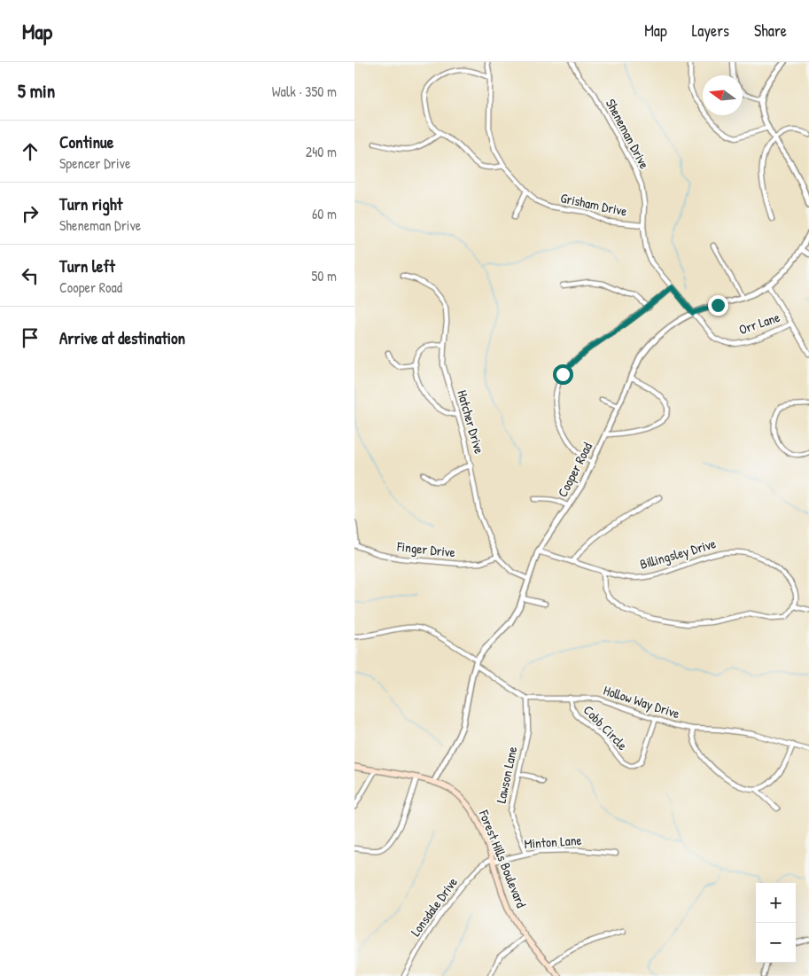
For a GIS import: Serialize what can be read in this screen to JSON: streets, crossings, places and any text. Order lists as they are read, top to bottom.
{
  "streets": {
    "main road": ["Forest Hills Boulevard"],
    "street": [
      "Sheneman Drive",
      "Grisham Drive",
      "Orr Lane",
      "Hatcher Drive",
      "Cooper Road",
      "Finger Drive",
      "Billingsley Drive",
      "Hollow Way Drive",
      "Cobb Circle",
      "Lawson Lane",
      "Minton Lane",
      "Lonsdale Drive"
    ]
  },
  "crossings": [
    ["Sheneman Drive", "Grisham Drive"],
    ["Sheneman Drive", "Orr Lane"],
    ["Sheneman Drive", "Cooper Road"],
    ["Orr Lane", "Cooper Road"],
    ["Hatcher Drive", "Cooper Road"],
    ["Hatcher Drive", "Finger Drive"],
    ["Cooper Road", "Billingsley Drive"],
    ["Cooper Road", "Forest Hills Boulevard"],
    ["Hollow Way Drive", "Cobb Circle"],
    ["Hollow Way Drive", "Lawson Lane"],
    ["Lawson Lane", "Minton Lane"],
    ["Minton Lane", "Forest Hills Boulevard"],
    ["Minton Lane", "Lonsdale Drive"],
    ["Forest Hills Boulevard", "Lonsdale Drive"]
  ],
  "north": "left",
  "page": {
    "header": "Map",
    "nav": ["Map", "Layers", "Share"],
    "heading": ["5 min", "Walk · 350 m"],
    "list": [
      ["Continue", "Spencer Drive", "240 m"],
      ["Turn right", "Sheneman Drive", "60 m"],
      ["Turn left", "Cooper Road", "50 m"],
      "Arrive at destination"
    ],
    "map_buttons": ["+", "−"]
  }
}
